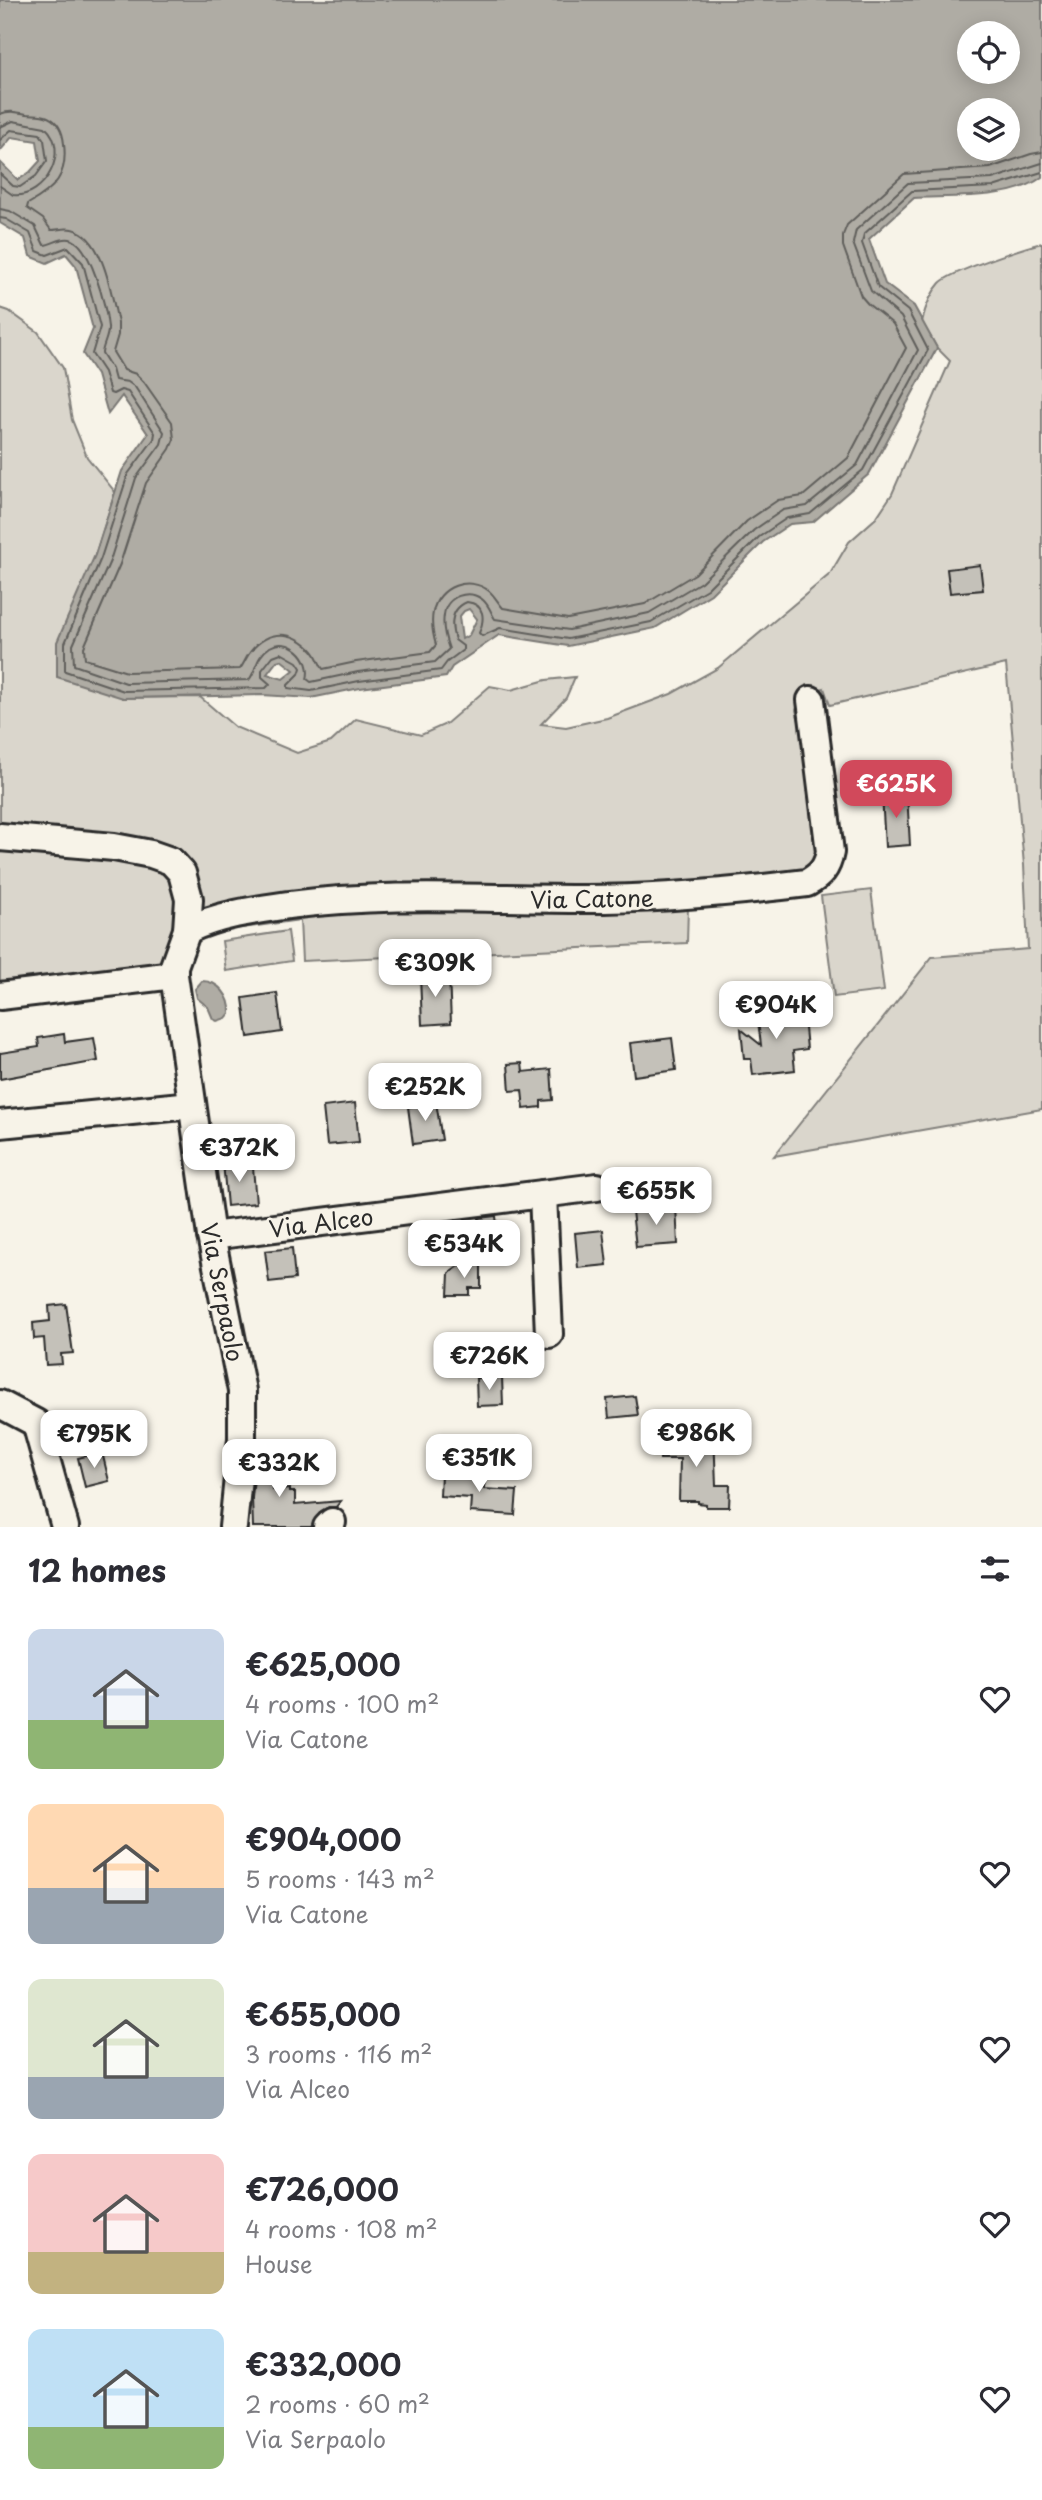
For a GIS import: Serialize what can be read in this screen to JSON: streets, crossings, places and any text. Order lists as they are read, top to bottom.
{
  "streets": {
    "street": ["Via Catone", "Via Alceo", "Via Serpaolo"]
  },
  "crossings": [
    ["Via Catone", "Via Serpaolo"],
    ["Via Alceo", "Via Serpaolo"]
  ],
  "page": {
    "price": [
      "€625K",
      "€309K",
      "€904K",
      "€252K",
      "€372K",
      "€655K",
      "€534K",
      "€726K",
      "€986K",
      "€795K",
      "€351K",
      "€332K"
    ],
    "heading": "12 homes",
    "list": [
      {
        "name": "€625,000",
        "note": "4 rooms · 100 m² · Via Catone"
      },
      {
        "name": "€904,000",
        "note": "5 rooms · 143 m² · Via Catone"
      },
      {
        "name": "€655,000",
        "note": "3 rooms · 116 m² · Via Alceo"
      },
      {
        "name": "€726,000",
        "note": "4 rooms · 108 m² · House"
      },
      {
        "name": "€332,000",
        "note": "2 rooms · 60 m² · Via Serpaolo"
      }
    ]
  }
}
